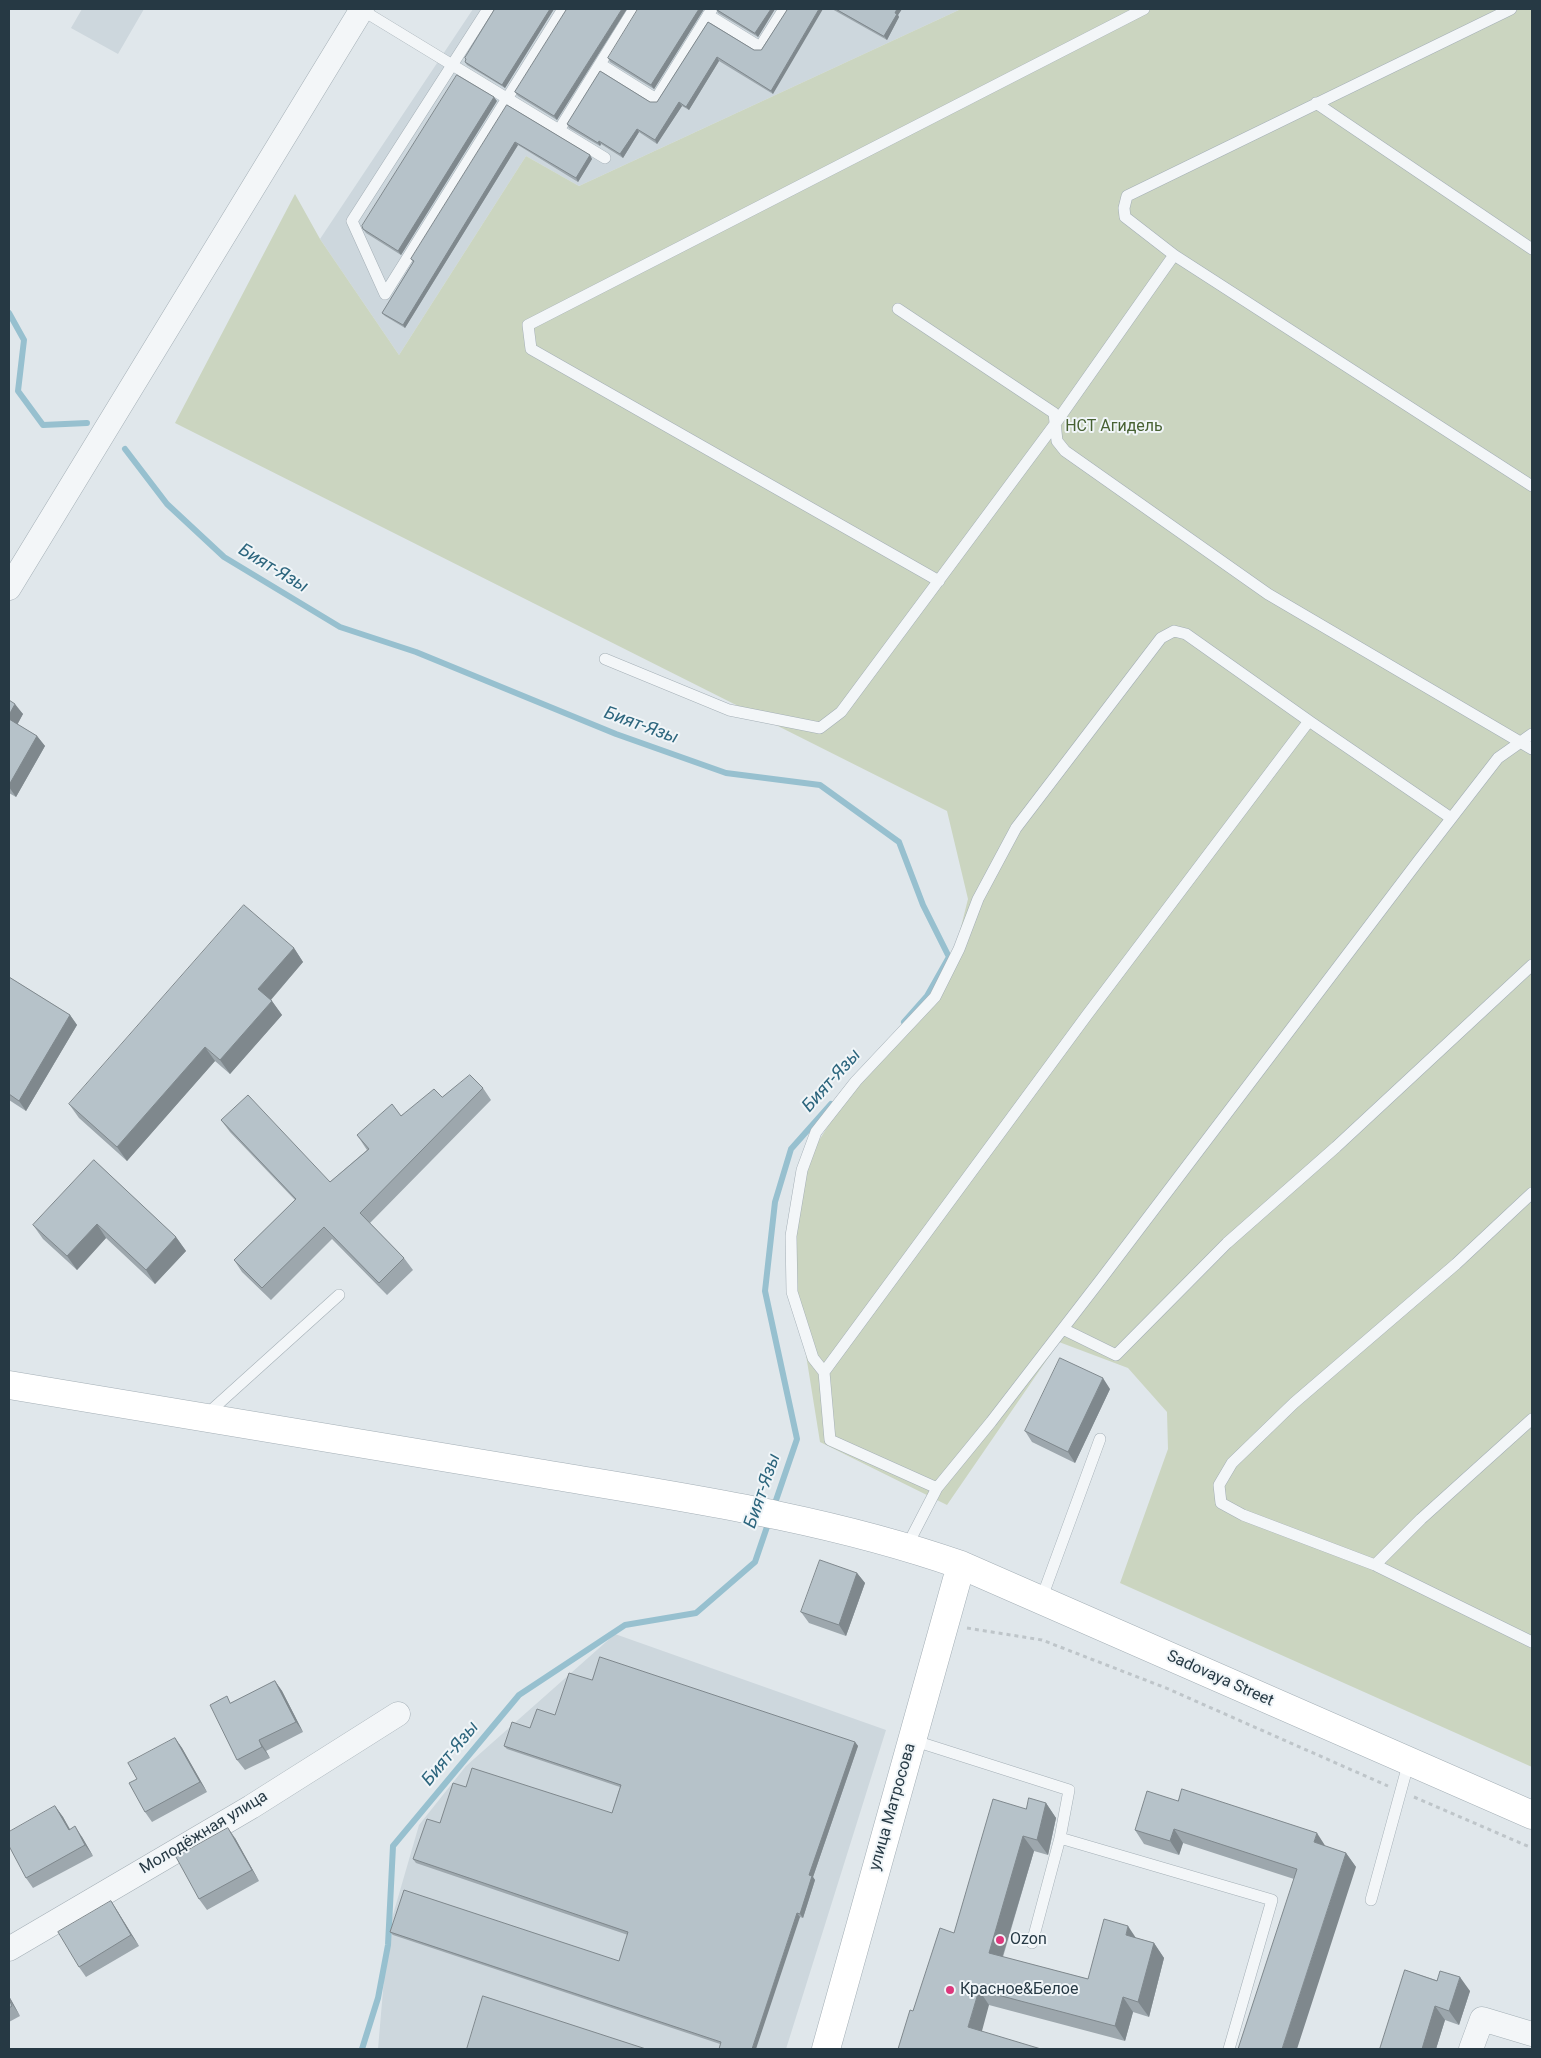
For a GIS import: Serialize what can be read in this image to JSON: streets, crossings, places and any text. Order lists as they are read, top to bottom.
{
  "streets": {
    "main road": ["Sadovaya Street", "улица Матросова"],
    "street": ["Молодёжная улица"]
  },
  "crossings": [
    ["Sadovaya Street", "улица Матросова"]
  ],
  "water": ["Бият-Язы"],
  "parks": ["НСТ Агидель"],
  "places": ["Ozon", "Красное&Белое"]
}
